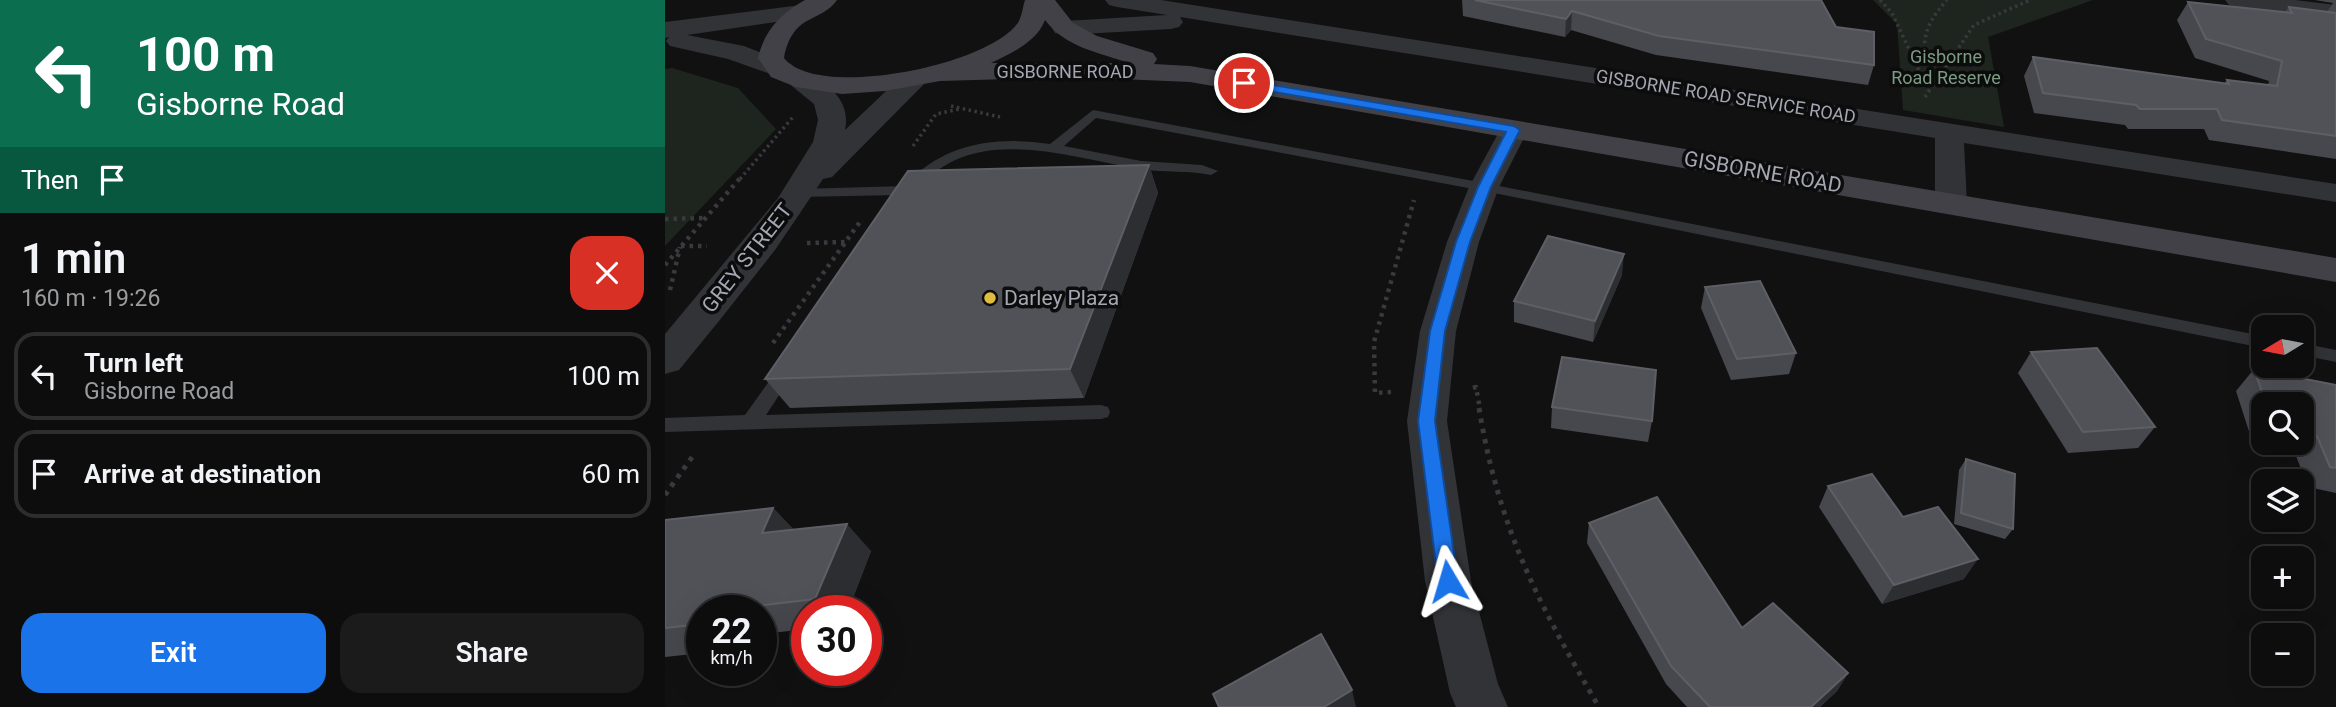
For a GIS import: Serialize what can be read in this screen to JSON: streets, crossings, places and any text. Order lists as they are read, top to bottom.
{
  "streets": {
    "main road": ["GISBORNE ROAD"],
    "street": ["GISBORNE ROAD SERVICE ROAD", "GREY STREET"]
  },
  "crossings": [
    ["GISBORNE ROAD", "GREY STREET"]
  ],
  "parks": ["Gisborne Road Reserve"],
  "places": ["Darley Plaza"],
  "north": "left",
  "page": {
    "turn": ["100 m", "Gisborne Road"],
    "then": "Then",
    "heading": ["1 min", "160 m · 19:26"],
    "map_buttons": ["+", "−"],
    "list": [
      {
        "name": "Turn left",
        "note": "Gisborne Road",
        "value": "100 m"
      },
      {
        "name": "Arrive at destination",
        "value": "60 m"
      }
    ],
    "speed": "22 km/h",
    "limit": "30",
    "buttons": ["Exit", "Share"]
  }
}
